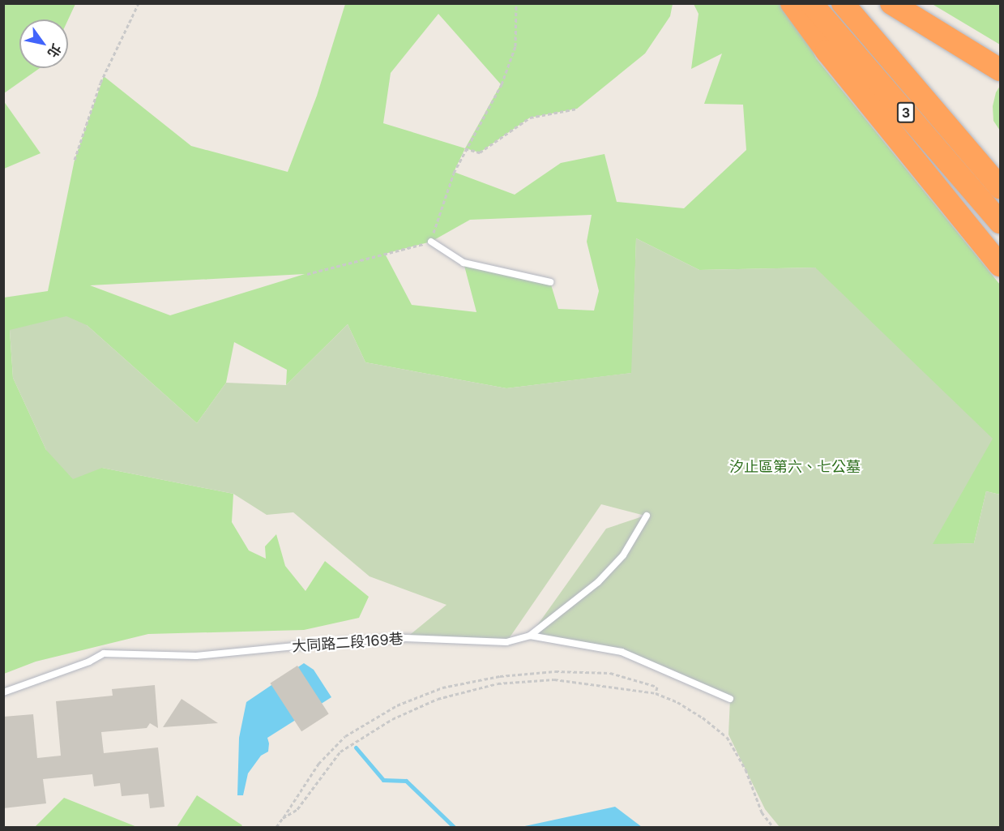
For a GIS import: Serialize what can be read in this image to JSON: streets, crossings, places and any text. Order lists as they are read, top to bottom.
{
  "streets": {
    "highway": ["3"],
    "lane": ["大同路二段169巷"]
  },
  "parks": ["汐止區第六、七公墓"],
  "north": "bottom right"
}
